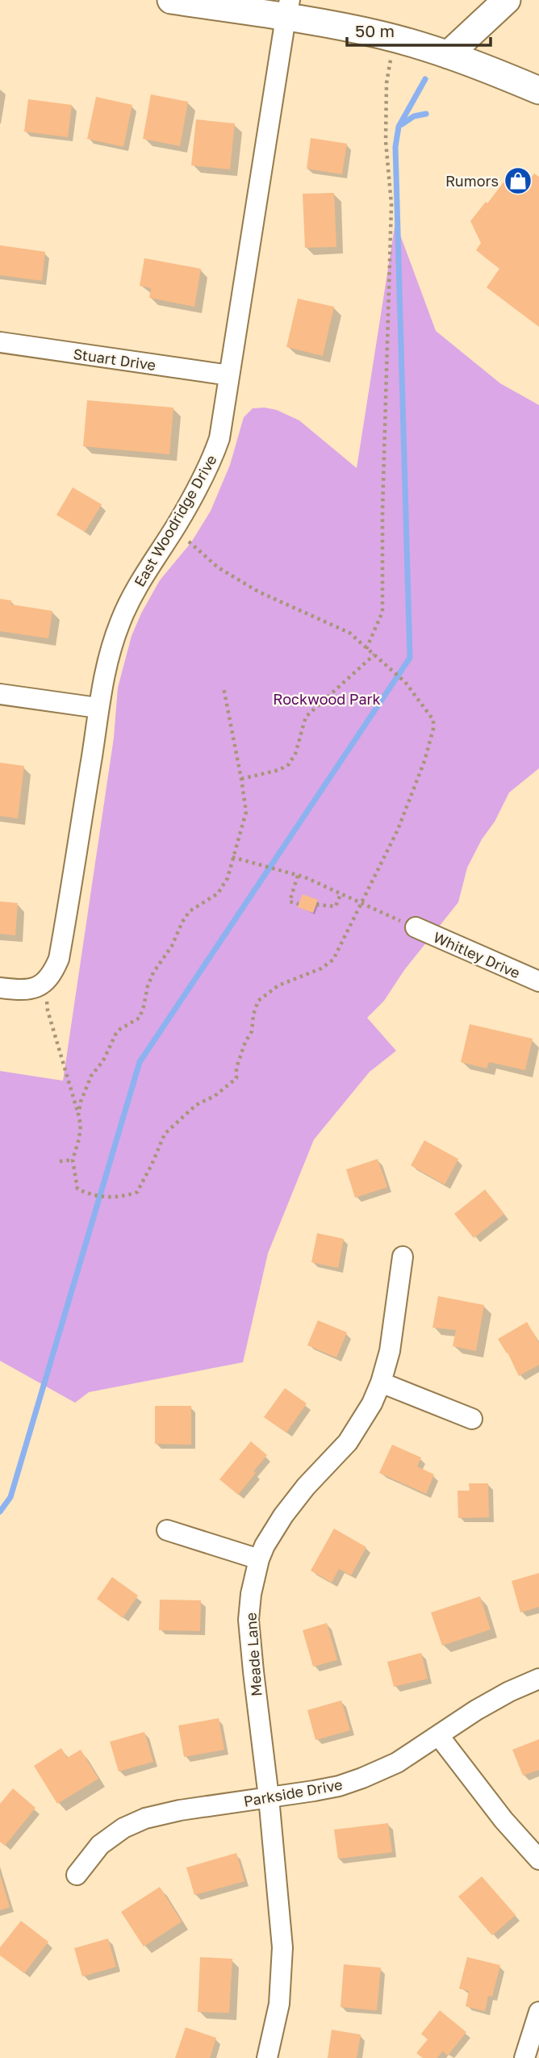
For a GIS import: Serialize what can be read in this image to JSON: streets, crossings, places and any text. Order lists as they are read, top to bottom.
{
  "streets": {
    "street": [
      "Stuart Drive",
      "East Woodridge Drive",
      "Whitley Drive",
      "Meade Lane",
      "Parkside Drive"
    ]
  },
  "crossings": [
    ["Stuart Drive", "East Woodridge Drive"],
    ["Meade Lane", "Parkside Drive"]
  ],
  "parks": ["Rockwood Park"],
  "places": {
    "shop": ["Rumors"]
  },
  "scale_bar": "50 m"
}
